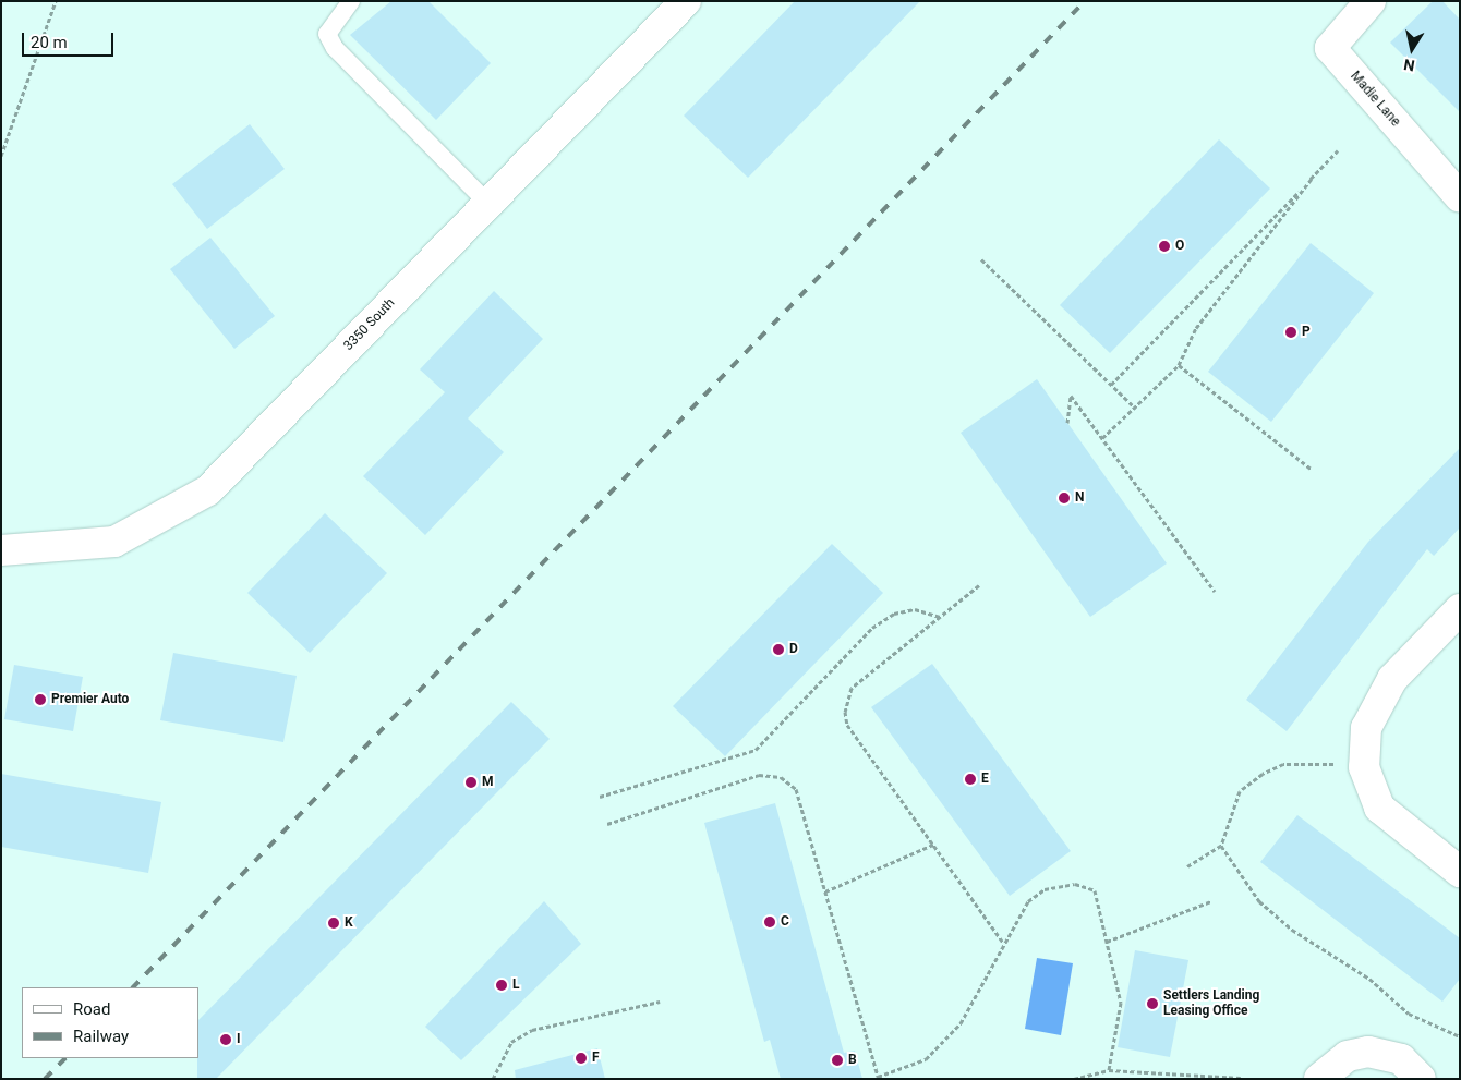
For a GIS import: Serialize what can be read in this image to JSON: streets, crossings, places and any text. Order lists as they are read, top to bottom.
{
  "streets": {
    "street": ["Madie Lane", "3350 South"]
  },
  "places": [
    "O",
    "P",
    "N",
    "D",
    "Premier Auto",
    "E",
    "M",
    "C",
    "K",
    "L",
    "Settlers Landing Leasing Office",
    "I",
    "F",
    "B"
  ],
  "legend": ["Road", "Railway"],
  "scale_bar": "20 m",
  "north": "bottom"
}
